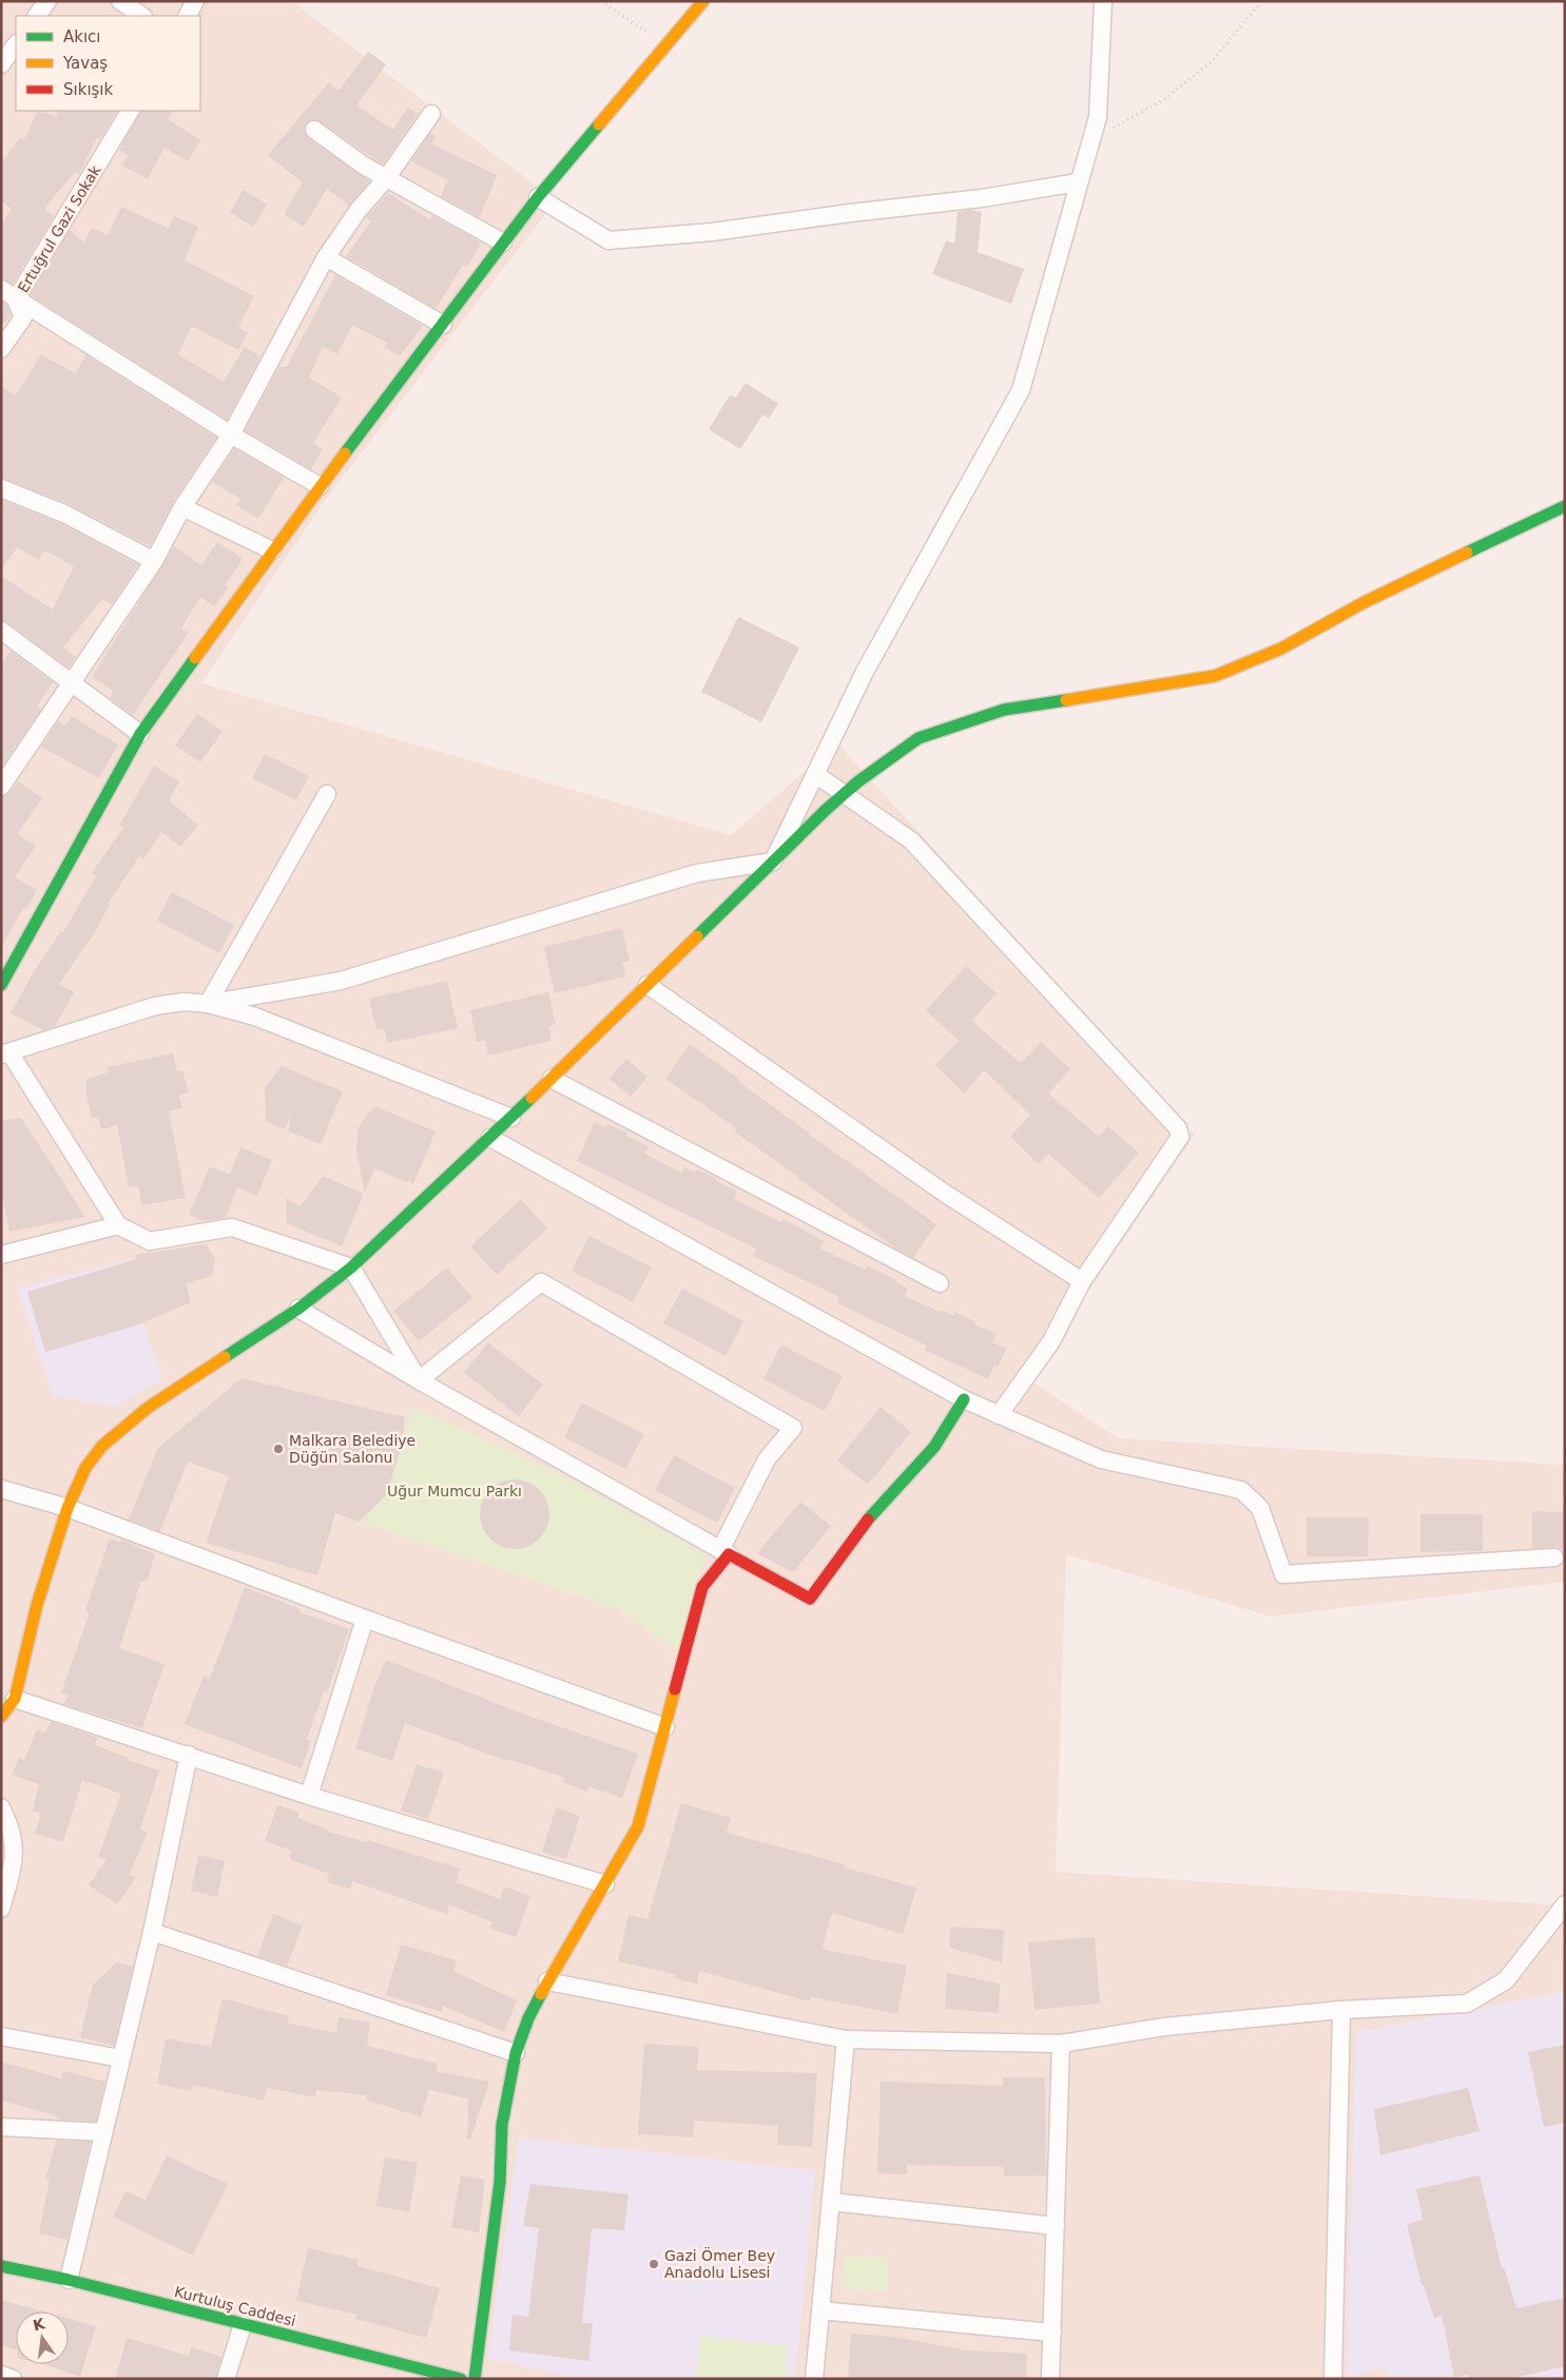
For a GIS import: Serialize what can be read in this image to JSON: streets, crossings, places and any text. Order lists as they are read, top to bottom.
{
  "streets": {
    "street": ["Ertuğrul Gazi Sokak", "Kurtuluş Caddesi"]
  },
  "parks": ["Uğur Mumcu Parkı"],
  "places": ["Malkara Belediye Düğün Salonu", "Gazi Ömer Bey Anadolu Lisesi"],
  "legend": ["Akıcı", "Yavaş", "Sıkışık"],
  "north": "top"
}
